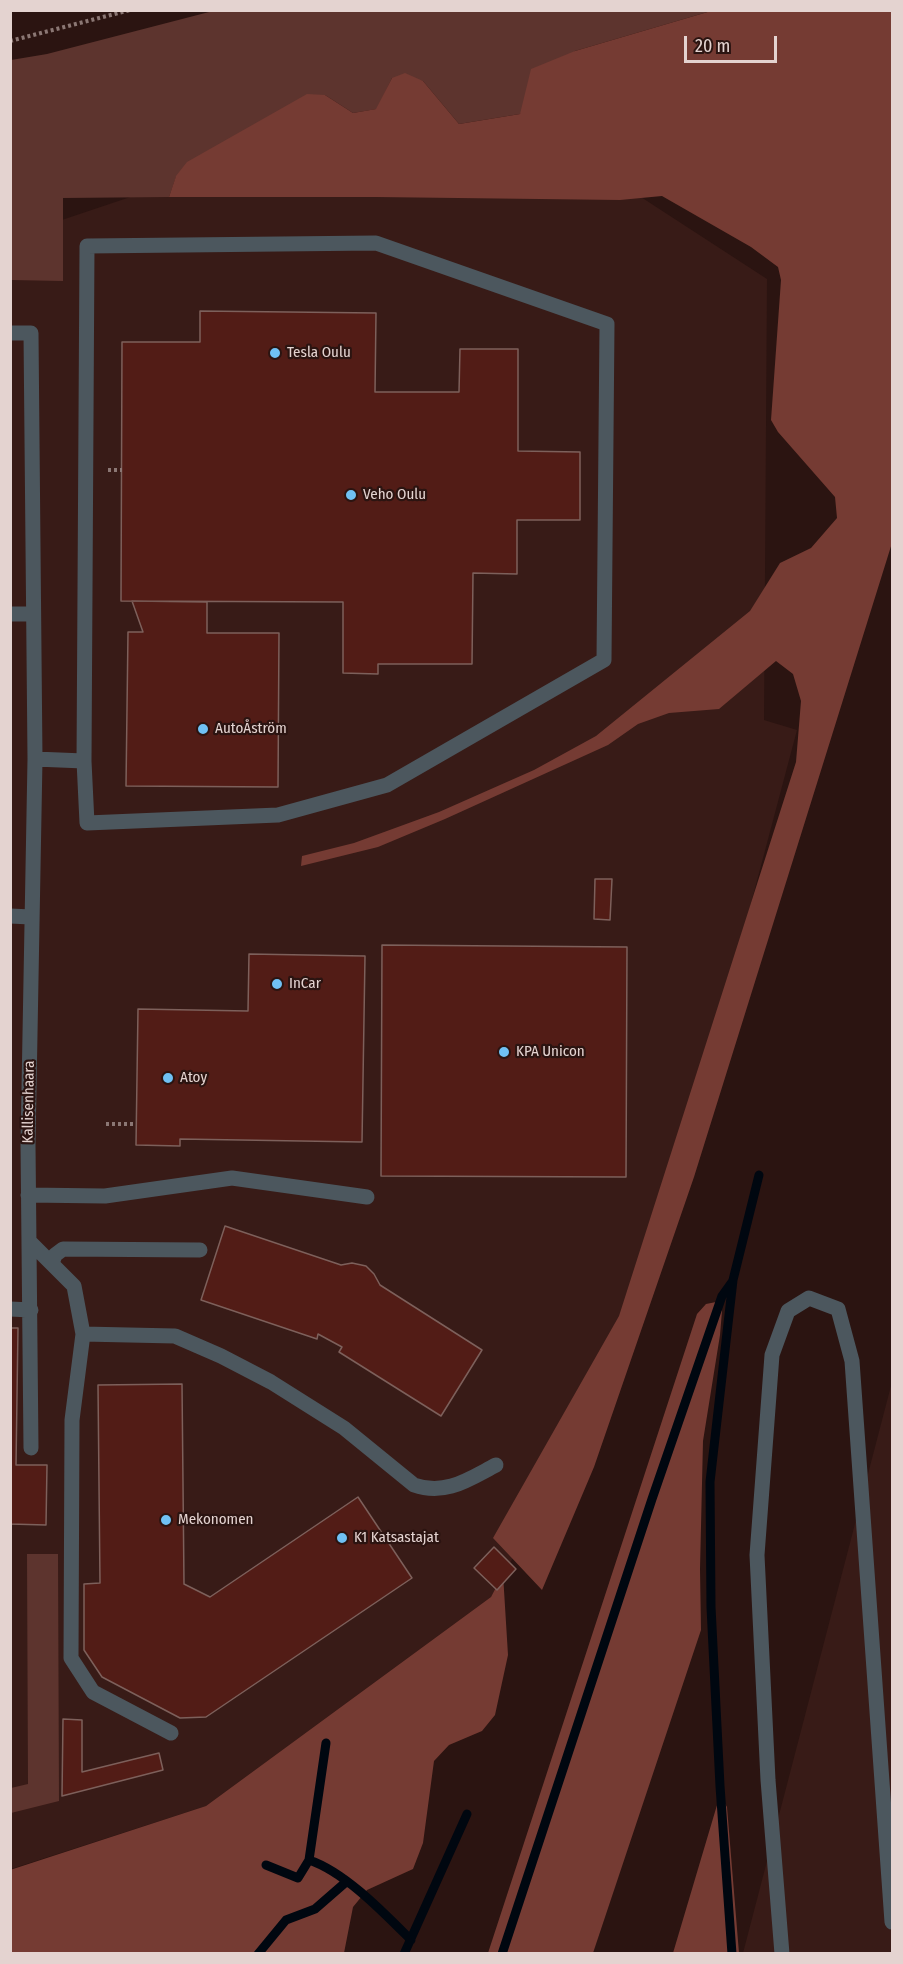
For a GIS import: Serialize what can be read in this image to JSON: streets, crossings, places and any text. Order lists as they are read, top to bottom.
{
  "streets": {
    "street": ["Kallisenhaara"]
  },
  "places": [
    "Tesla Oulu",
    "Veho Oulu",
    "AutoÅström",
    "InCar",
    "KPA Unicon",
    "Atoy",
    "Mekonomen",
    "K1 Katsastajat"
  ],
  "scale_bar": "20 m"
}
